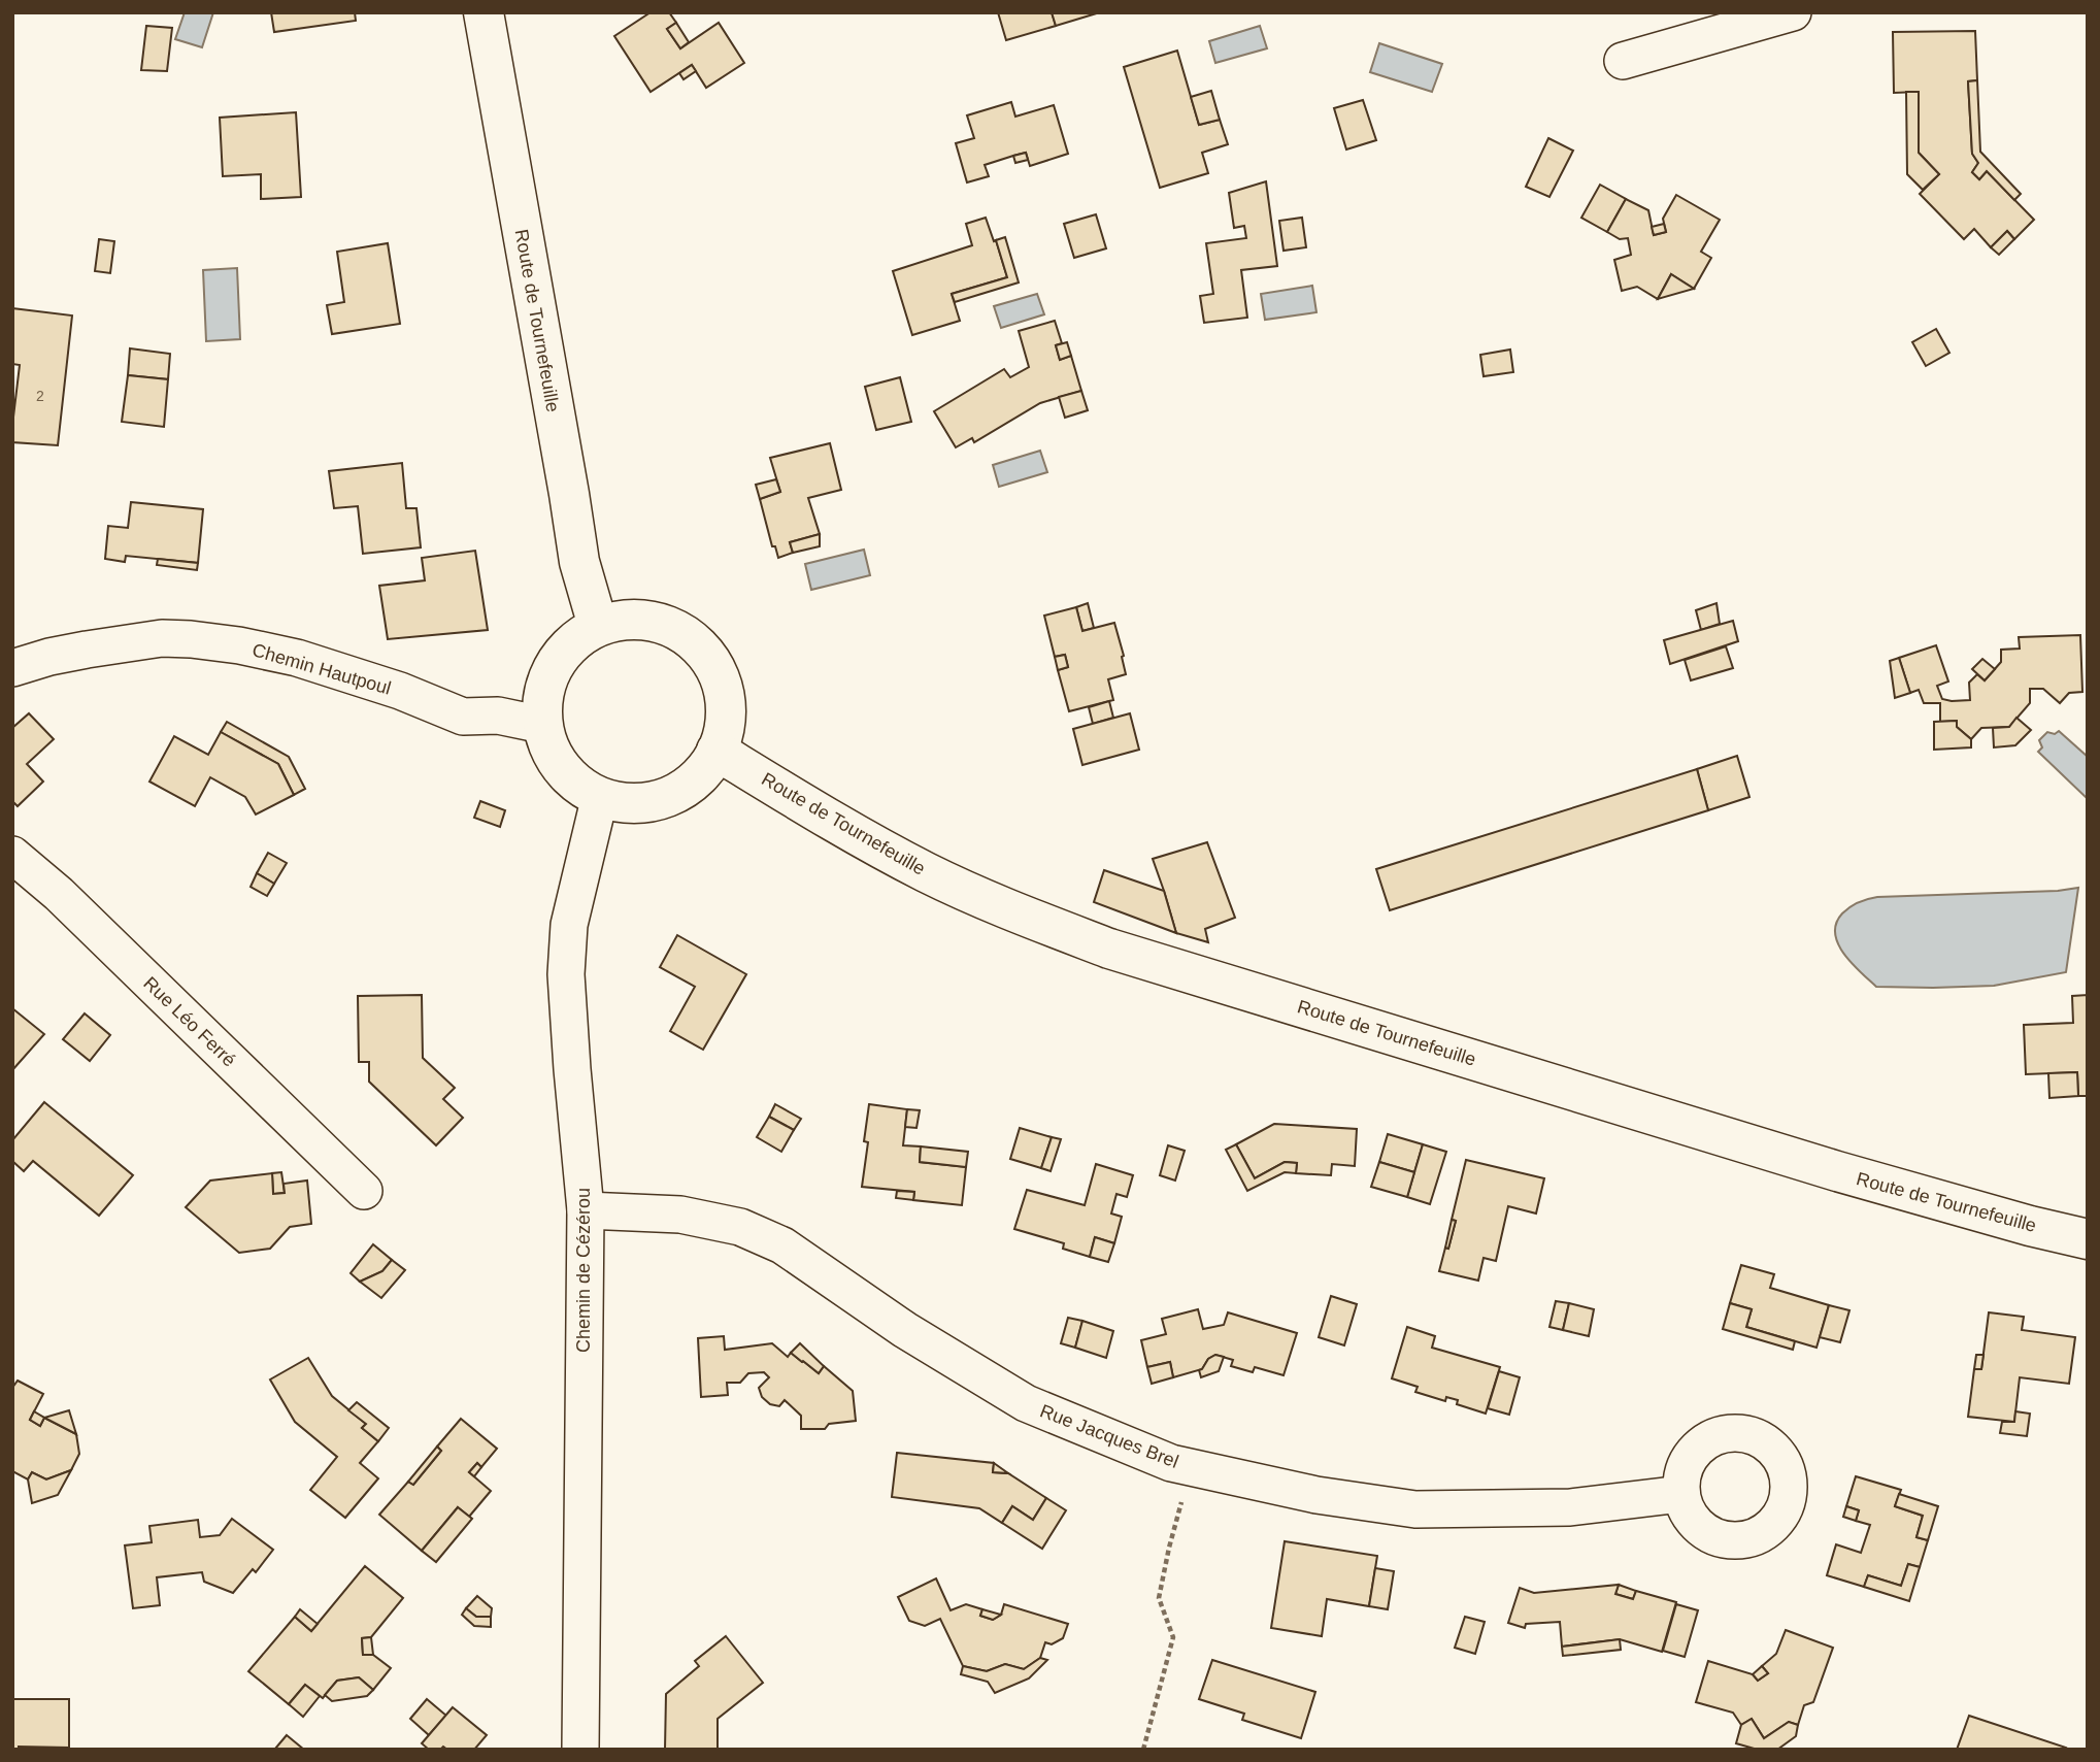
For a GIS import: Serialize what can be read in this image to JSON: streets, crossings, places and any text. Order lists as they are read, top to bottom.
{
  "streets": {
    "street": [
      "Route de Tournefeuille",
      "Chemin Hautpoul",
      "Rue Léo Ferré",
      "Chemin de Cézérou",
      "Rue Jacques Brel"
    ]
  },
  "crossings": [
    ["Route de Tournefeuille", "Chemin Hautpoul"],
    ["Route de Tournefeuille", "Chemin de Cézérou"],
    ["Chemin Hautpoul", "Chemin de Cézérou"],
    ["Chemin de Cézérou", "Rue Jacques Brel"]
  ],
  "house_numbers": ["2"]
}
